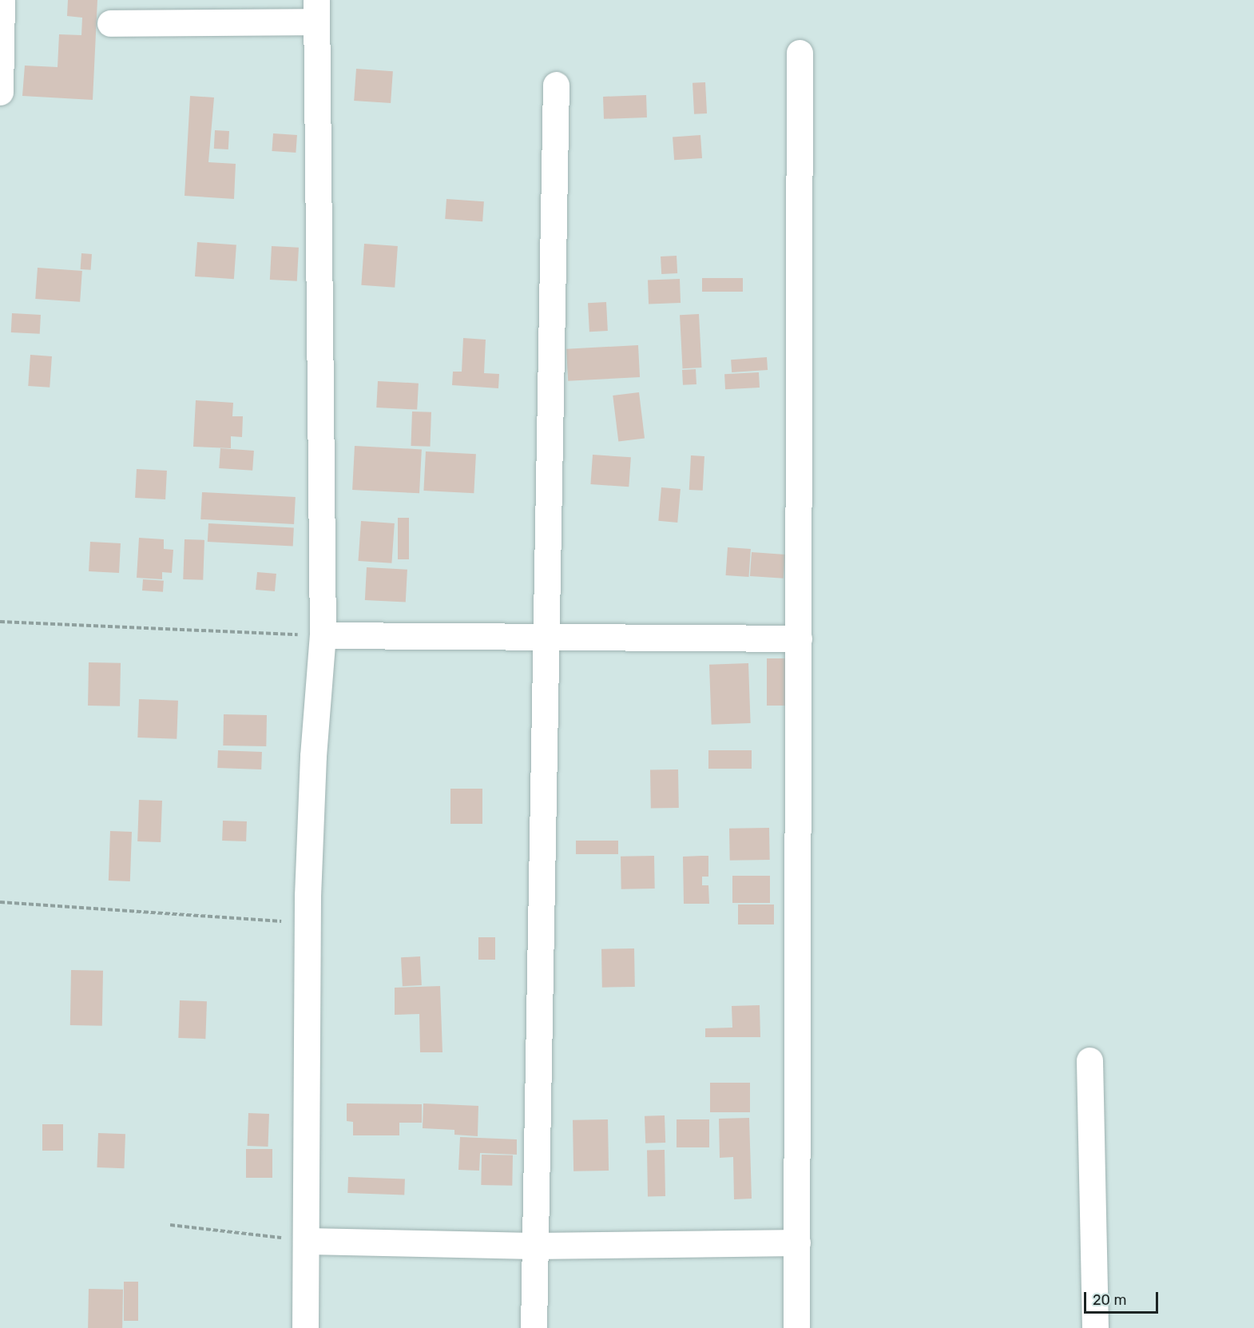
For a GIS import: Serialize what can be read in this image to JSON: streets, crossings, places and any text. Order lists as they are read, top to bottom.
{
  "scale_bar": "20 m"
}
